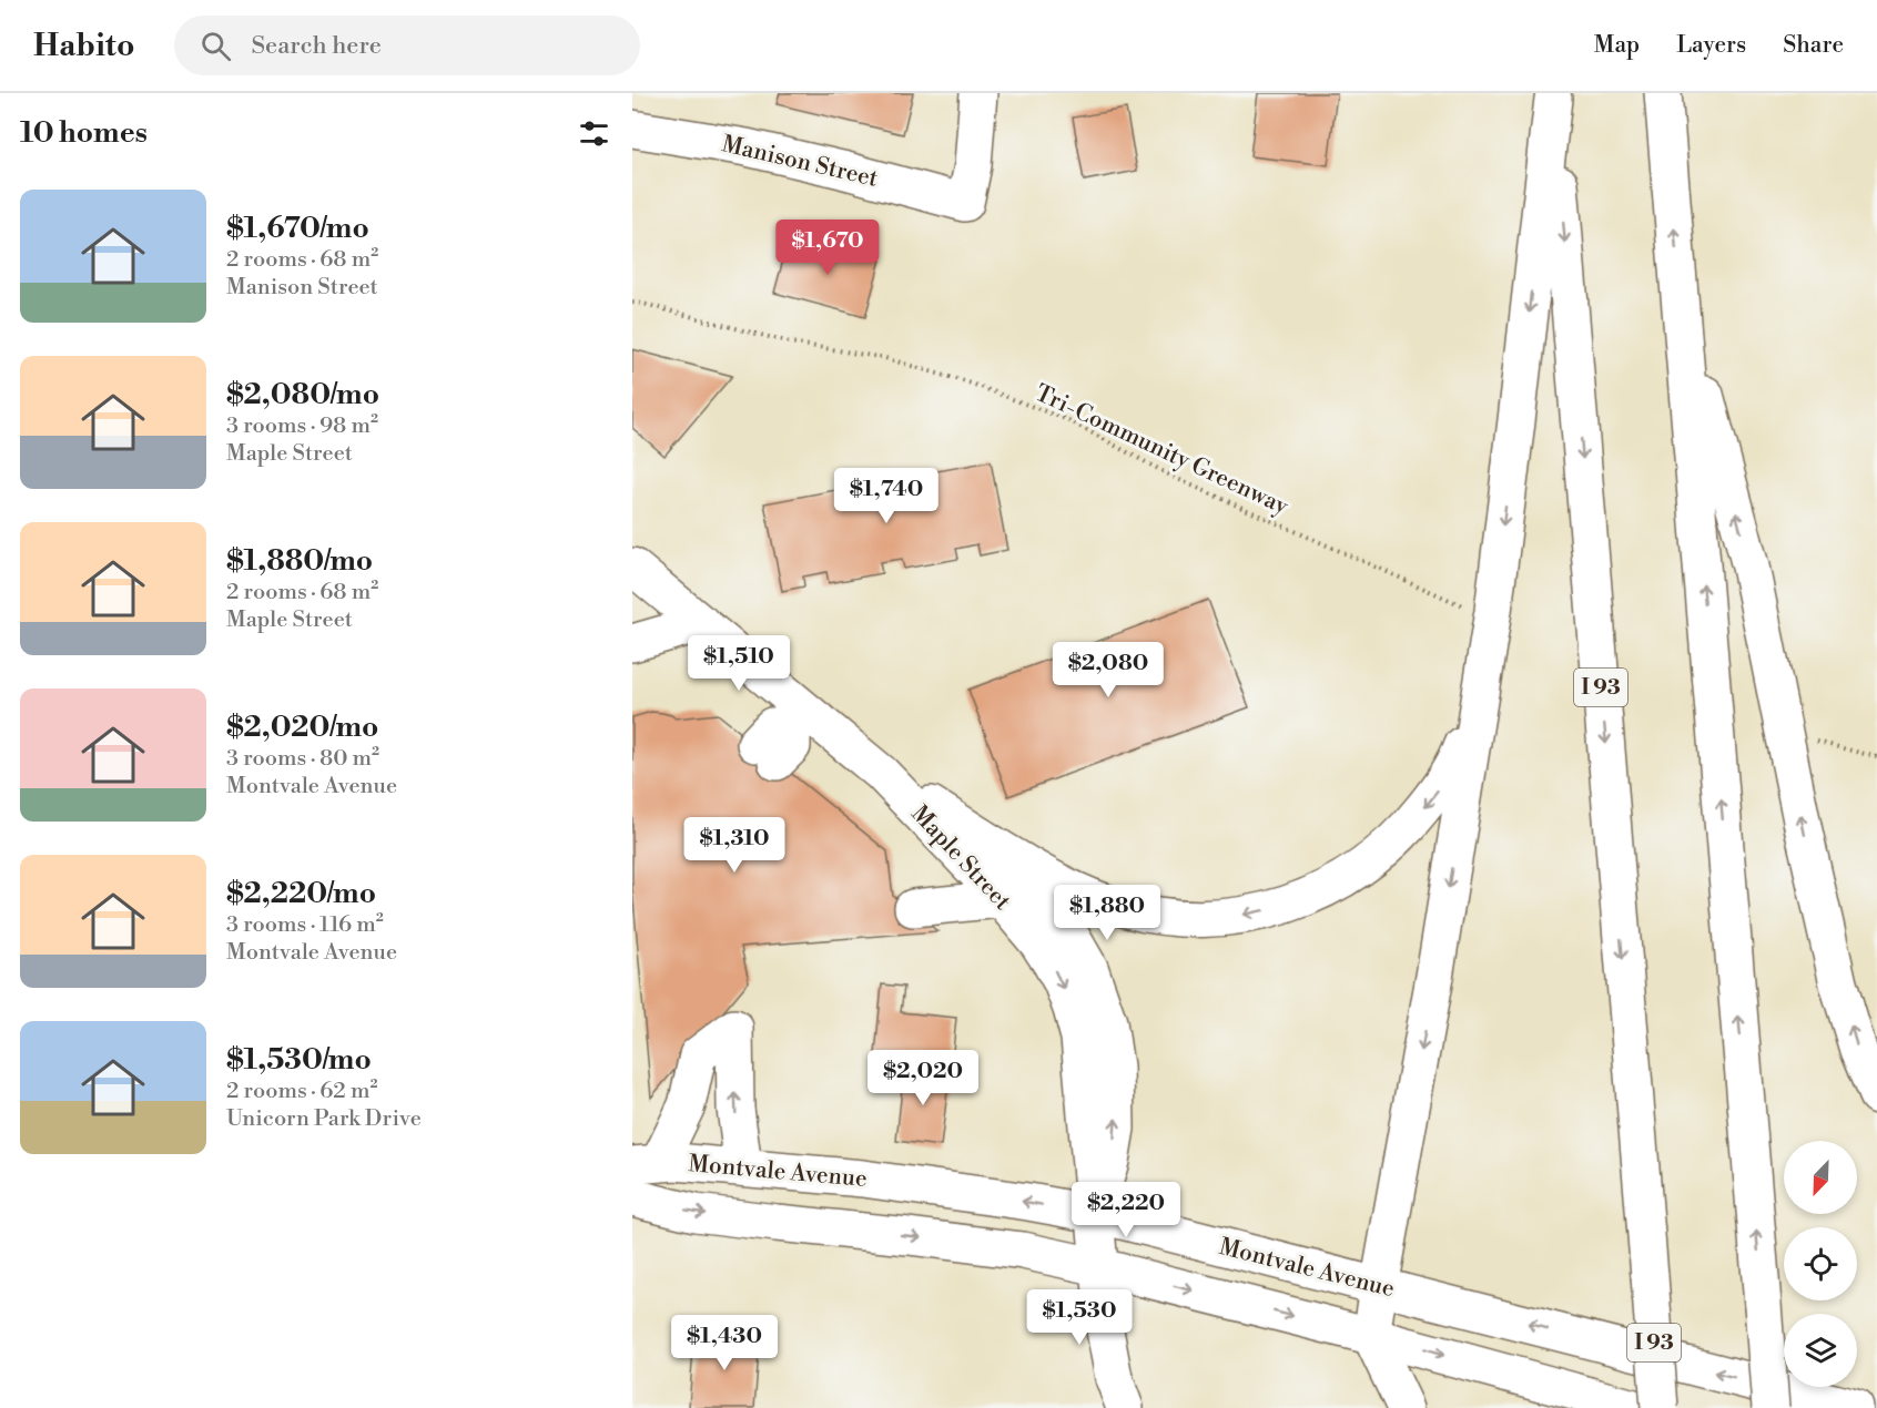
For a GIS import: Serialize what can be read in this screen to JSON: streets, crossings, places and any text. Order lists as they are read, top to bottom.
{
  "streets": {
    "main road": [
      "Manison Street",
      "I 93",
      "Maple Street",
      "Montvale Avenue"
    ],
    "path": ["Tri-Community Greenway"]
  },
  "crossings": [
    ["Maple Street", "Montvale Avenue"]
  ],
  "north": "bottom left",
  "page": {
    "header": "Habito",
    "search": "Search here",
    "nav": ["Map", "Layers", "Share"],
    "heading": "10 homes",
    "list": [
      {
        "name": "$1,670/mo",
        "note": "2 rooms · 68 m² · Manison Street"
      },
      {
        "name": "$2,080/mo",
        "note": "3 rooms · 98 m² · Maple Street"
      },
      {
        "name": "$1,880/mo",
        "note": "2 rooms · 68 m² · Maple Street"
      },
      {
        "name": "$2,020/mo",
        "note": "3 rooms · 80 m² · Montvale Avenue"
      },
      {
        "name": "$2,220/mo",
        "note": "3 rooms · 116 m² · Montvale Avenue"
      },
      {
        "name": "$1,530/mo",
        "note": "2 rooms · 62 m² · Unicorn Park Drive"
      }
    ],
    "price": [
      "$1,670",
      "$1,740",
      "$1,510",
      "$2,080",
      "$1,310",
      "$1,880",
      "$2,020",
      "$2,220",
      "$1,530",
      "$1,430"
    ]
  }
}
